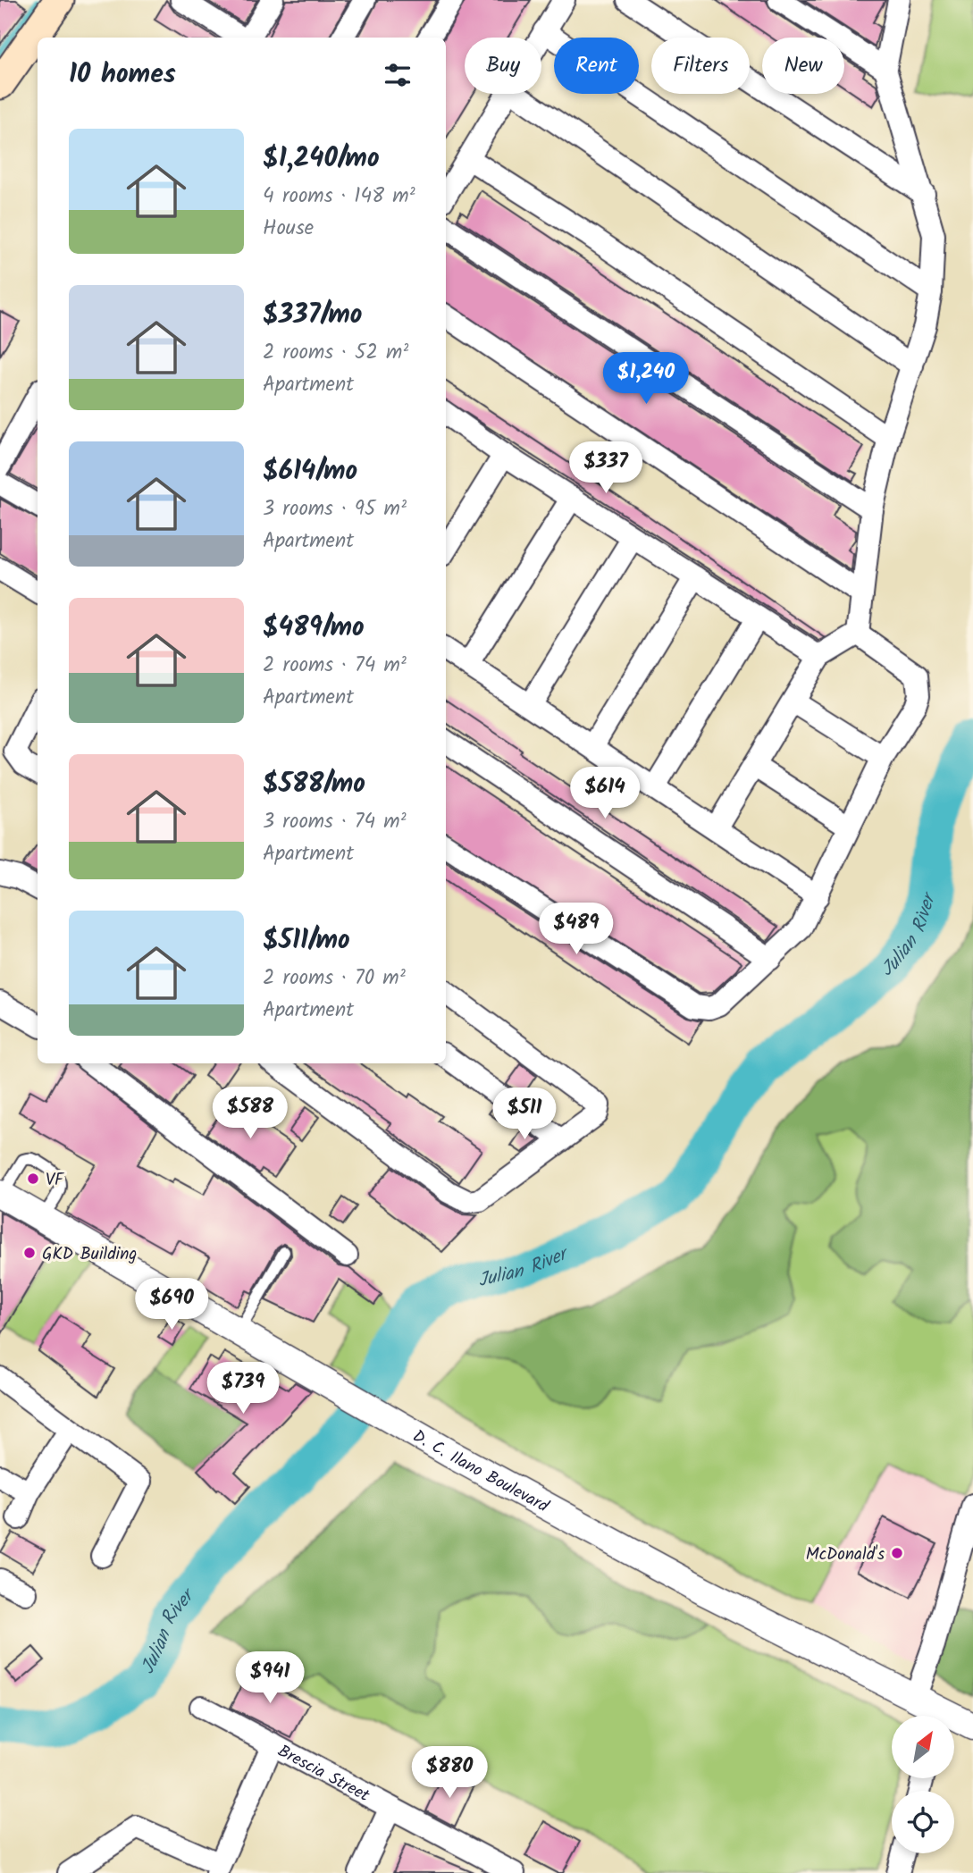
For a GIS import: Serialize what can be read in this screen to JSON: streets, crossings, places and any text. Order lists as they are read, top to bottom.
{
  "streets": {
    "street": ["D. C. Ilano Boulevard", "Brescia Street"]
  },
  "water": ["Julian River"],
  "places": ["VF", "GKD Building", "McDonald's"],
  "north": "top right",
  "page": {
    "chip": [
      "Buy",
      "Rent",
      "Filters",
      "New"
    ],
    "heading": "10 homes",
    "list": [
      {
        "name": "$1,240/mo",
        "note": "4 rooms · 148 m² · House"
      },
      {
        "name": "$337/mo",
        "note": "2 rooms · 52 m² · Apartment"
      },
      {
        "name": "$614/mo",
        "note": "3 rooms · 95 m² · Apartment"
      },
      {
        "name": "$489/mo",
        "note": "2 rooms · 74 m² · Apartment"
      },
      {
        "name": "$588/mo",
        "note": "3 rooms · 74 m² · Apartment"
      },
      {
        "name": "$511/mo",
        "note": "2 rooms · 70 m² · Apartment"
      }
    ],
    "price": [
      "$1,240",
      "$337",
      "$614",
      "$489",
      "$588",
      "$511",
      "$690",
      "$739",
      "$941",
      "$880"
    ]
  }
}
